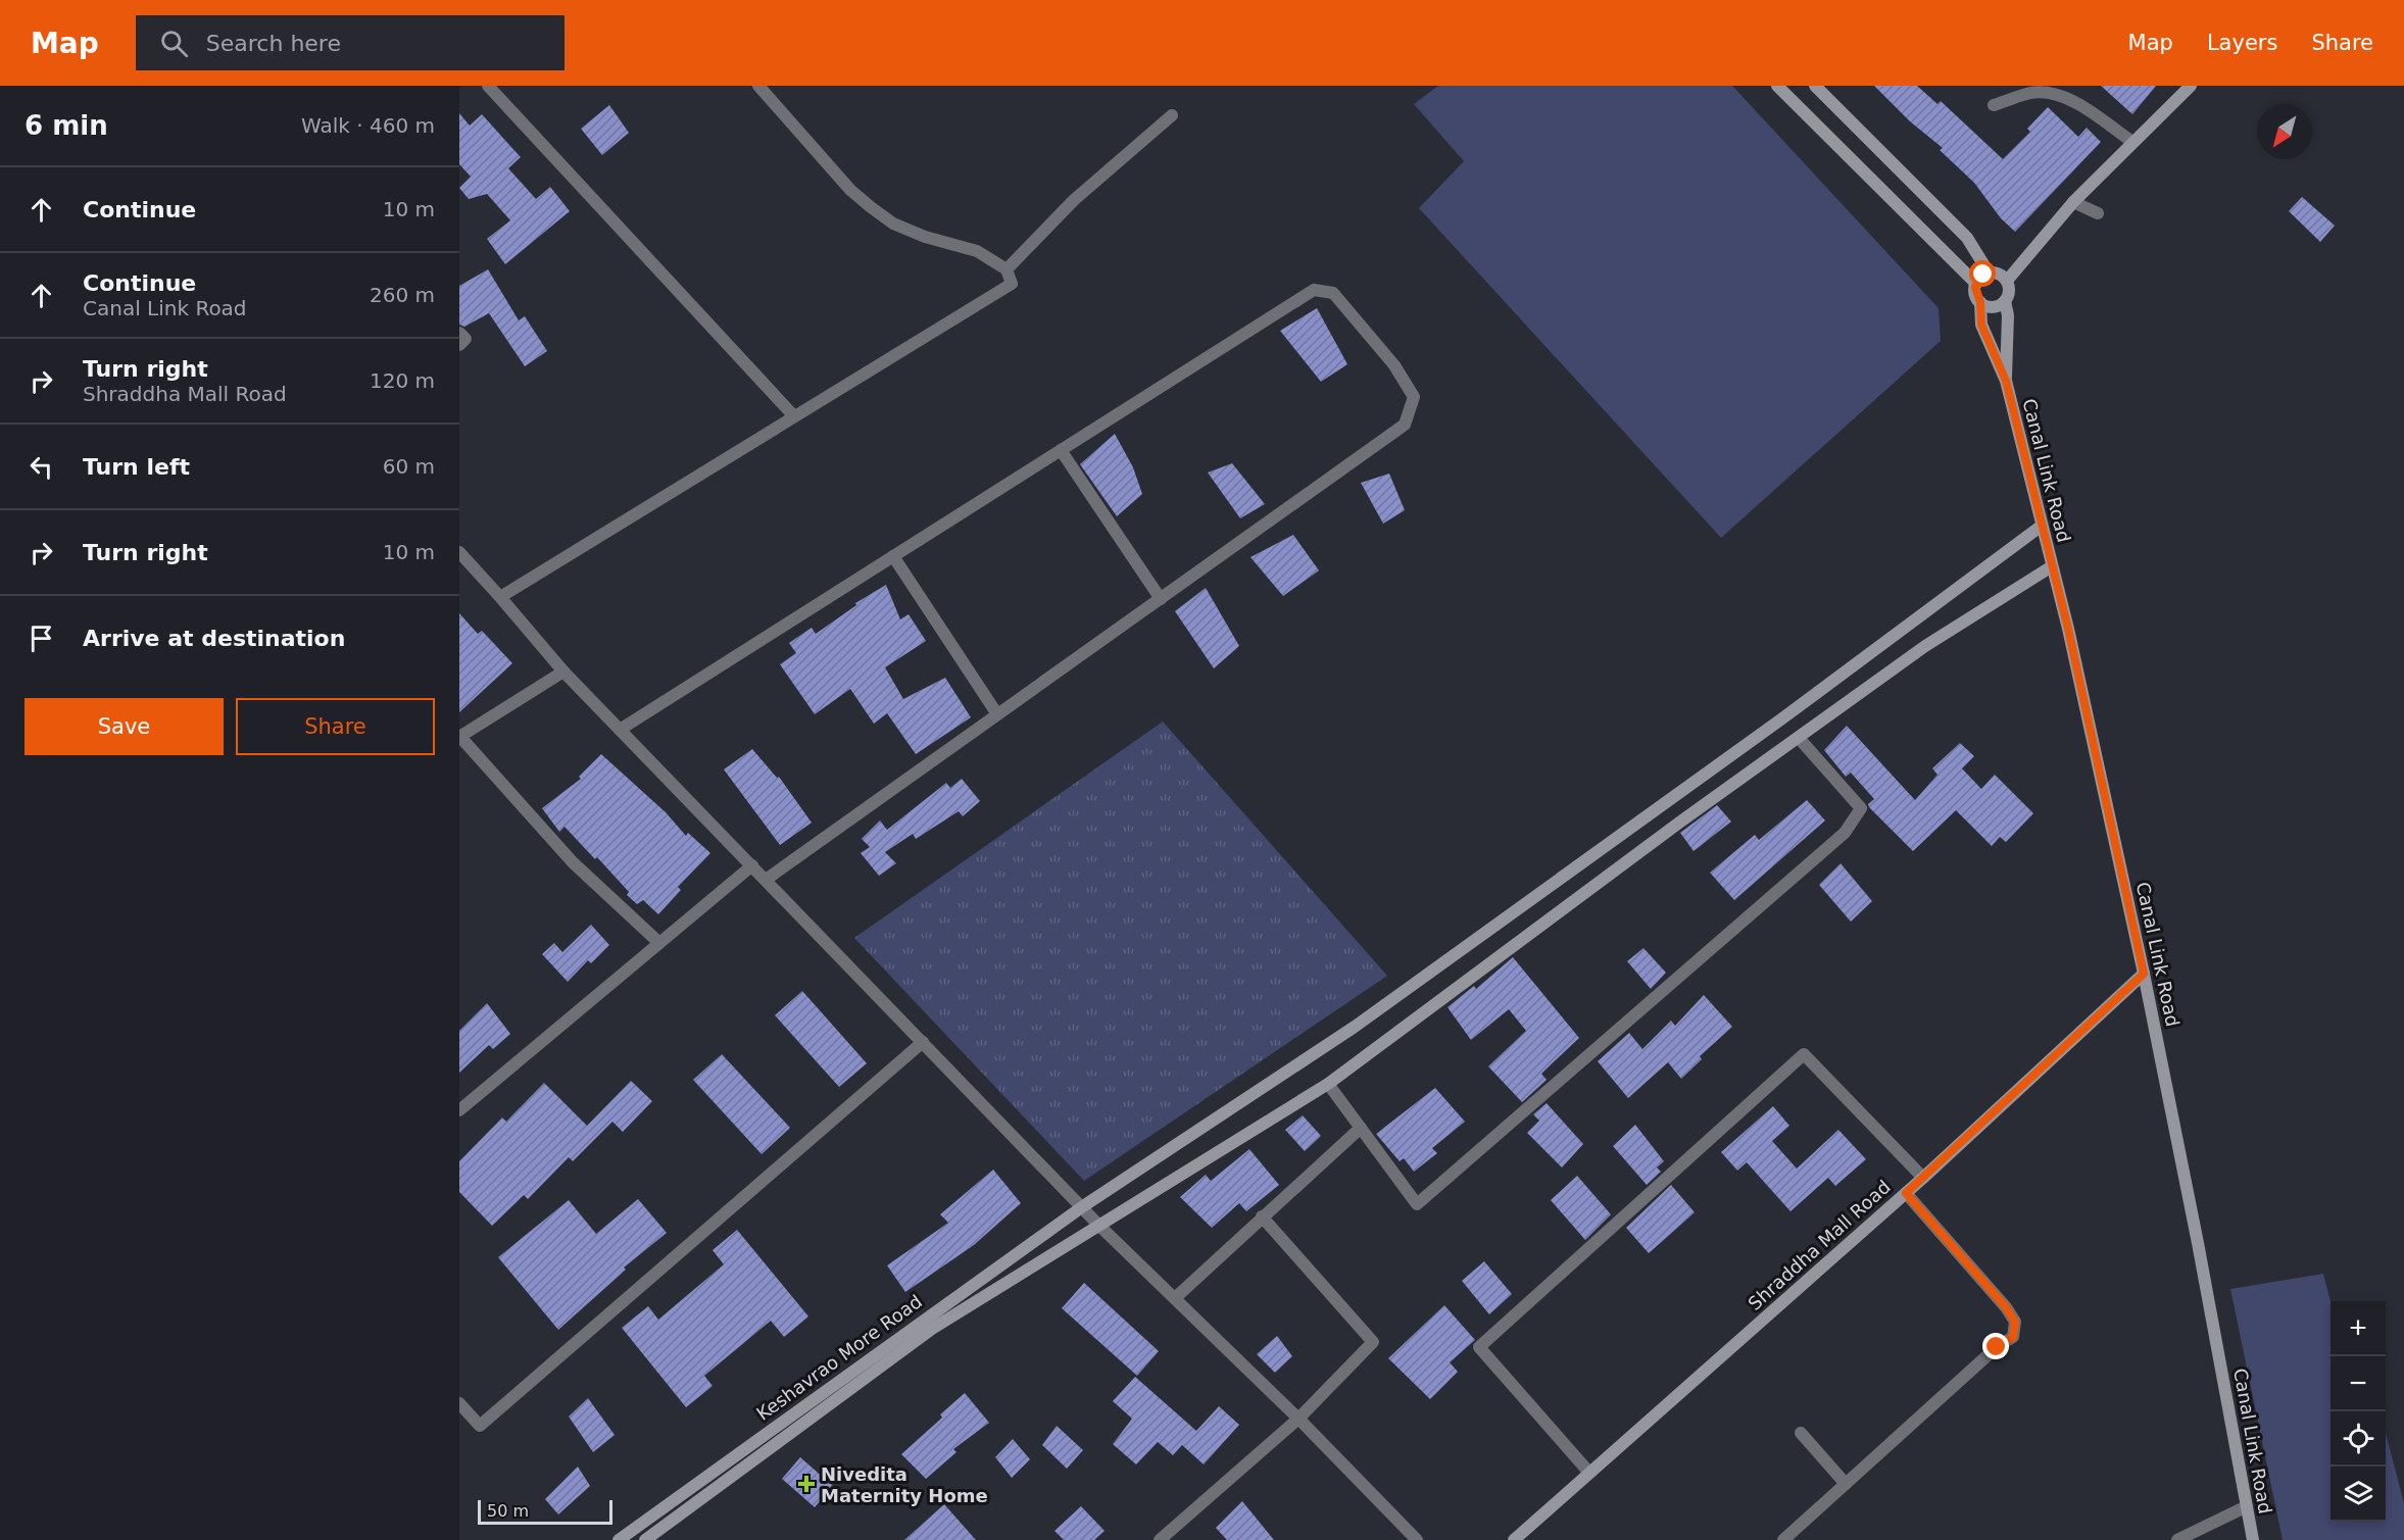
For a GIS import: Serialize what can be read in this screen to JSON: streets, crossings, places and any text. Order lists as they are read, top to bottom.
{
  "streets": {
    "street": ["Canal Link Road", "Shraddha Mall Road", "Keshavrao More Road"]
  },
  "crossings": [
    ["Canal Link Road", "Shraddha Mall Road"],
    ["Canal Link Road", "Keshavrao More Road"]
  ],
  "places": {
    "health": ["Nivedita Maternity Home"]
  },
  "scale_bar": "50 m",
  "north": "bottom left",
  "page": {
    "header": "Map",
    "search": "Search here",
    "nav": ["Map", "Layers", "Share"],
    "heading": ["6 min", "Walk · 460 m"],
    "list": [
      ["Continue", "10 m"],
      ["Continue", "Canal Link Road", "260 m"],
      ["Turn right", "Shraddha Mall Road", "120 m"],
      ["Turn left", "60 m"],
      ["Turn right", "10 m"],
      "Arrive at destination"
    ],
    "buttons": ["Save", "Share"],
    "map_buttons": ["+", "−"],
    "scale": "50 m"
  }
}
